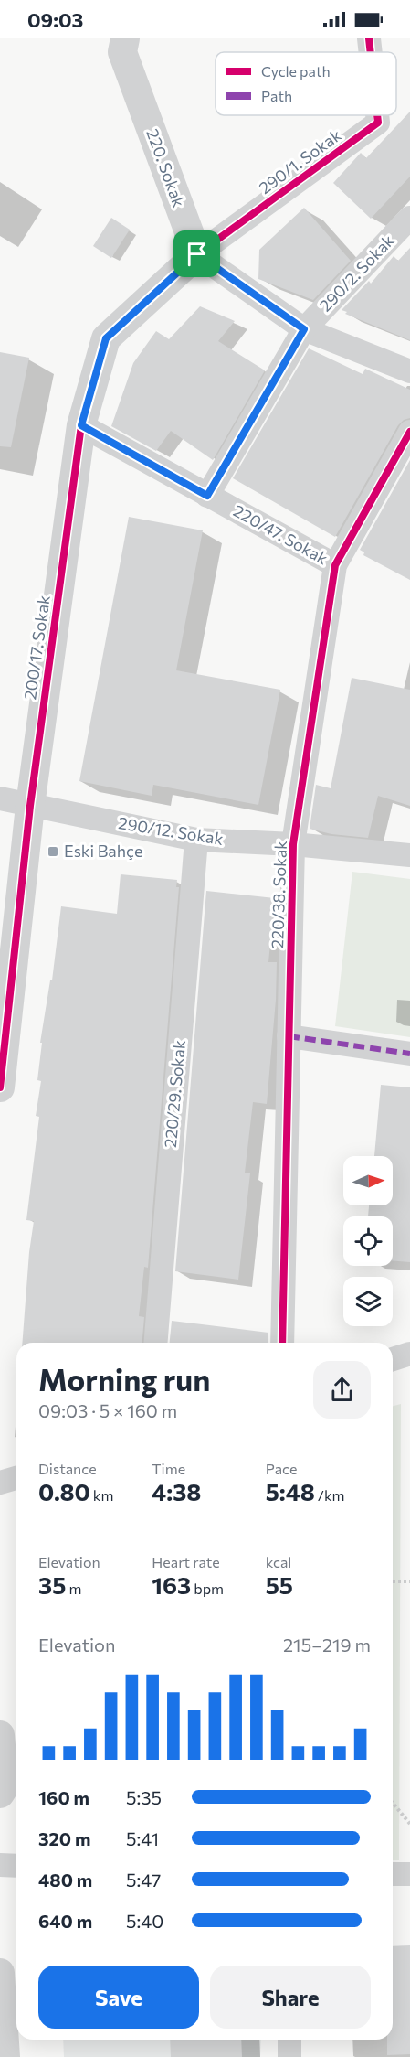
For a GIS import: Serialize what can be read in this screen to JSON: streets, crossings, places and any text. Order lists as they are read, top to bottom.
{
  "streets": {
    "street": [
      "290/1. Sokak",
      "220. Sokak",
      "290/2. Sokak",
      "220/47. Sokak",
      "200/17. Sokak",
      "290/12. Sokak",
      "220/38. Sokak",
      "220/29. Sokak"
    ]
  },
  "crossings": [
    ["290/1. Sokak", "220. Sokak"],
    ["290/1. Sokak", "200/17. Sokak"],
    ["220. Sokak", "200/17. Sokak"],
    ["290/2. Sokak", "220/47. Sokak"],
    ["220/47. Sokak", "200/17. Sokak"],
    ["220/47. Sokak", "220/38. Sokak"],
    ["200/17. Sokak", "290/12. Sokak"],
    ["290/12. Sokak", "220/38. Sokak"],
    ["290/12. Sokak", "220/29. Sokak"]
  ],
  "places": {
    "transit": ["Eski Bahçe"]
  },
  "legend": ["Cycle path", "Path"],
  "north": "right",
  "page": {
    "status": "09:03",
    "heading": ["Morning run", "09:03 · 5 × 160 m"],
    "stats": [
      ["Distance", "0.80 km"],
      ["Time", "4:38"],
      ["Pace", "5:48 /km"],
      ["Elevation", "35 m"],
      ["Heart rate", "163 bpm"],
      ["kcal", "55"]
    ],
    "chart": ["Elevation", "215–219 m"],
    "list": [
      {
        "name": "160 m",
        "note": "5:35"
      },
      {
        "name": "320 m",
        "note": "5:41"
      },
      {
        "name": "480 m",
        "note": "5:47"
      },
      {
        "name": "640 m",
        "note": "5:40"
      }
    ],
    "buttons": ["Save", "Share"]
  }
}
